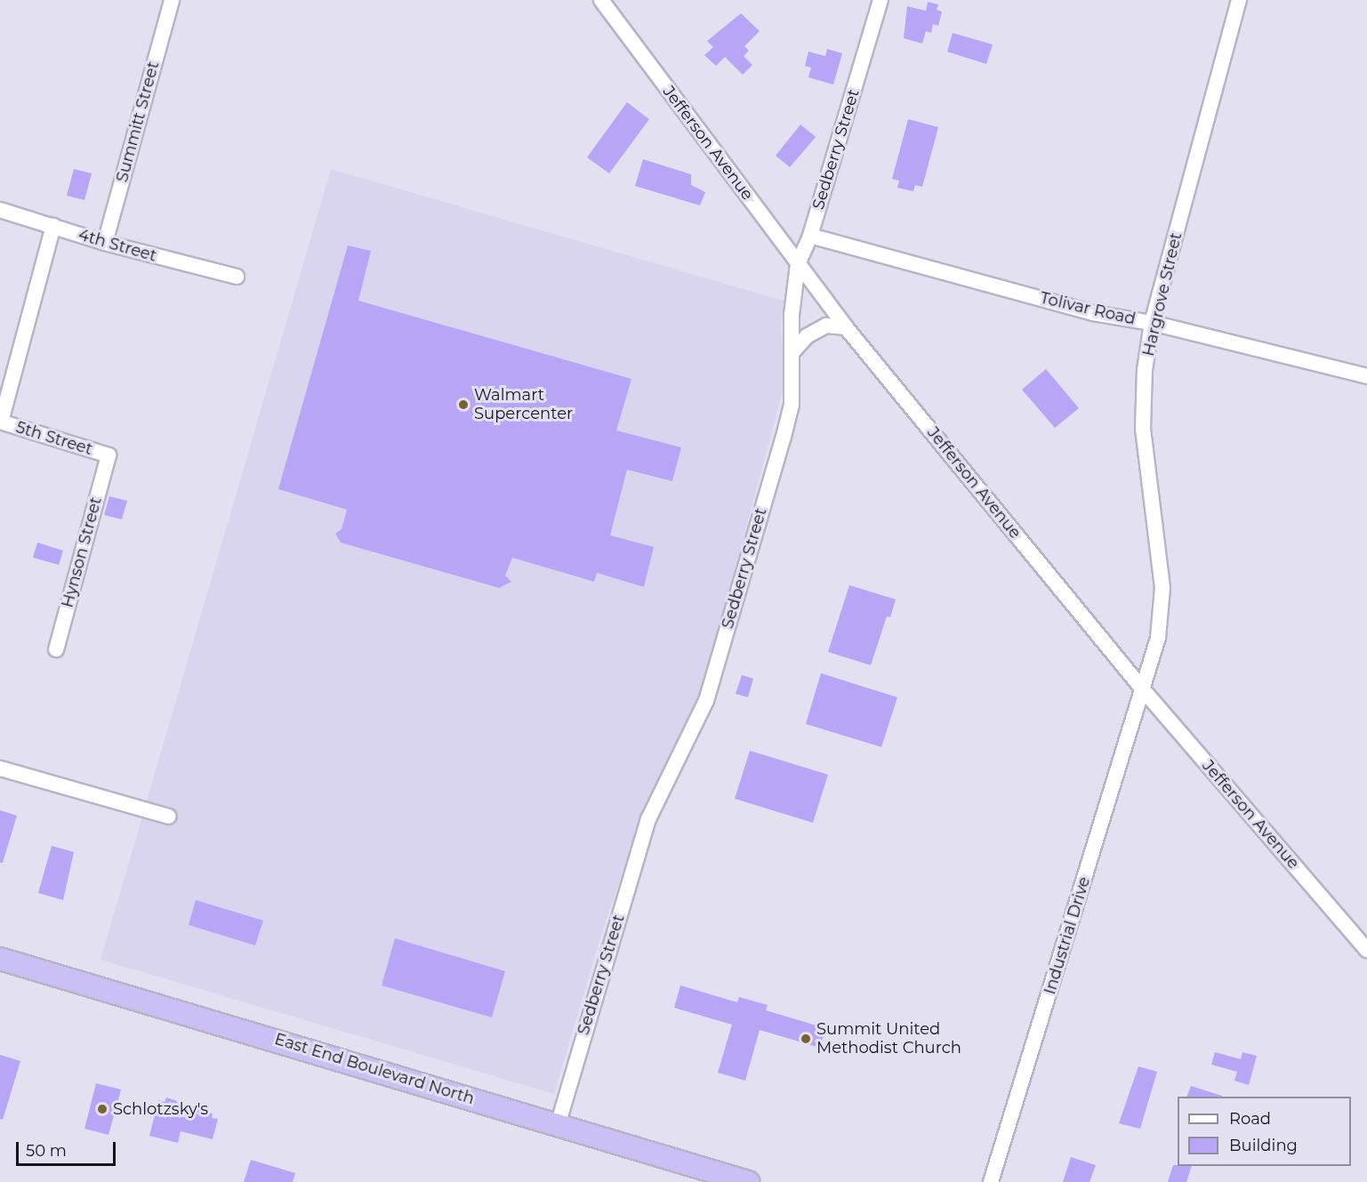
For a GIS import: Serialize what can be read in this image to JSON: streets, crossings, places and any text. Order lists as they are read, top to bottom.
{
  "streets": {
    "highway": ["East End Boulevard North"],
    "street": [
      "Summitt Street",
      "Jefferson Avenue",
      "Sedberry Street",
      "4th Street",
      "Hargrove Street",
      "Tolivar Road",
      "5th Street",
      "Hynson Street",
      "Industrial Drive"
    ]
  },
  "crossings": [
    ["Summitt Street", "4th Street"],
    ["Jefferson Avenue", "Sedberry Street"],
    ["Jefferson Avenue", "Hargrove Street"],
    ["Jefferson Avenue", "Industrial Drive"],
    ["Sedberry Street", "Tolivar Road"],
    ["Sedberry Street", "East End Boulevard North"],
    ["Hargrove Street", "Tolivar Road"],
    ["Hargrove Street", "Industrial Drive"],
    ["5th Street", "Hynson Street"]
  ],
  "places": ["Walmart Supercenter", "Summit United Methodist Church", "Schlotzsky's"],
  "legend": ["Road", "Building"],
  "scale_bar": "50 m"
}
